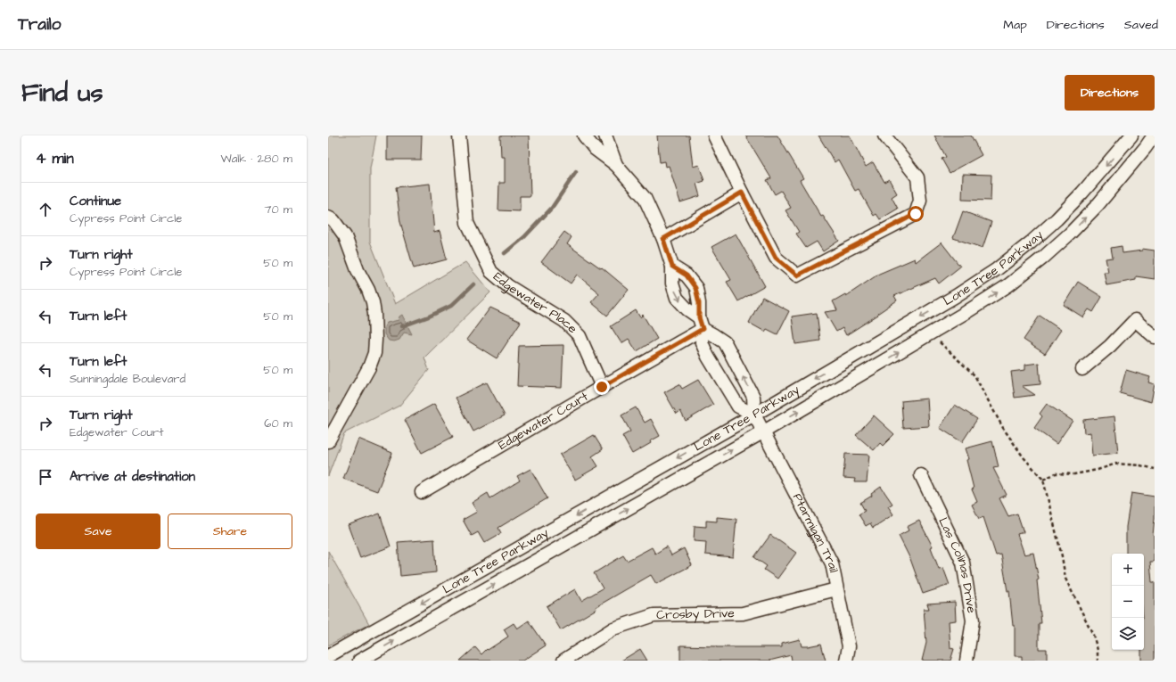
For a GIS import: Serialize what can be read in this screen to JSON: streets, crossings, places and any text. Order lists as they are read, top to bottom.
{
  "streets": {
    "street": [
      "Lone Tree Parkway",
      "Edgewater Place",
      "Edgewater Court",
      "Ptarmigan Trail",
      "Las Colinas Drive",
      "Crosby Drive"
    ]
  },
  "crossings": [
    ["Lone Tree Parkway", "Ptarmigan Trail"],
    ["Edgewater Place", "Edgewater Court"],
    ["Ptarmigan Trail", "Crosby Drive"]
  ],
  "page": {
    "header": "Trailo",
    "nav": ["Map", "Directions", "Saved"],
    "buttons": [
      "Directions",
      ["Save", "Share"]
    ],
    "title": "Find us",
    "heading": ["4 min", "Walk · 280 m"],
    "list": [
      ["Continue", "Cypress Point Circle", "70 m"],
      ["Turn right", "Cypress Point Circle", "50 m"],
      ["Turn left", "50 m"],
      ["Turn left", "Sunningdale Boulevard", "50 m"],
      ["Turn right", "Edgewater Court", "60 m"],
      "Arrive at destination"
    ],
    "map_buttons": ["+", "−"]
  }
}
